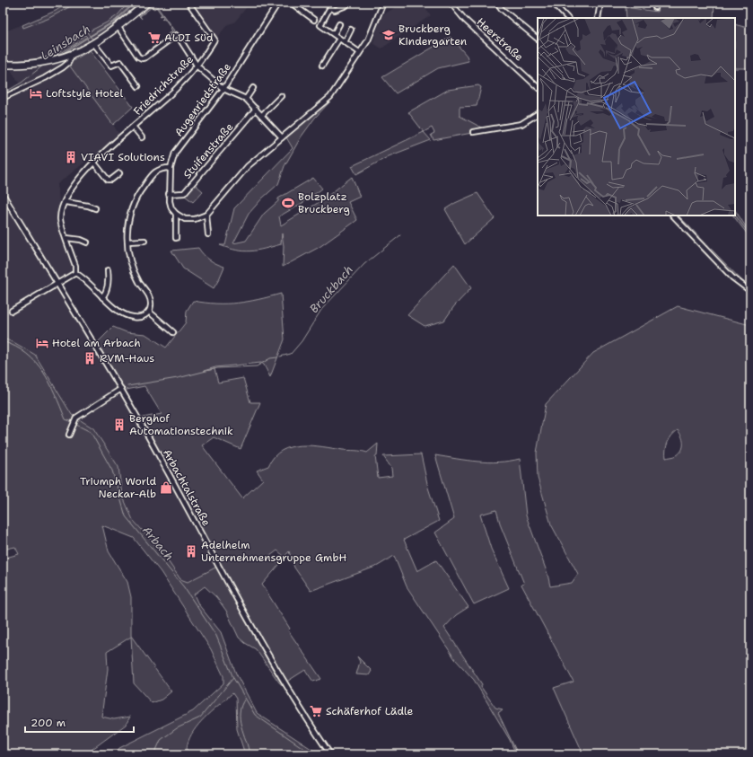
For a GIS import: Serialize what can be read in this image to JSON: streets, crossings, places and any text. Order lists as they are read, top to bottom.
{
  "streets": {
    "street": [
      "Heerstraße",
      "Friedrichstraße",
      "Augenriedstraße",
      "Stuifenstraße",
      "Arbachtalstraße"
    ]
  },
  "crossings": [
    ["Augenriedstraße", "Stuifenstraße"]
  ],
  "water": ["Leinsbach", "Bruckbach", "Arbach"],
  "places": {
    "school or university": ["Bruckberg Kindergarten"],
    "supermarket": ["ALDI Süd", "Schäferhof Lädle"],
    "hotel": ["Loftstyle Hotel", "Hotel am Arbach"],
    "building": [
      "VIAVI Solutions",
      "RVM-Haus",
      "Berghof Automationstechnik",
      "Adelhelm Unternehmensgruppe GmbH"
    ],
    "sports": ["Bolzplatz Bruckberg"],
    "shop": ["Triumph World Neckar-Alb"]
  },
  "scale_bar": "200 m"
}
